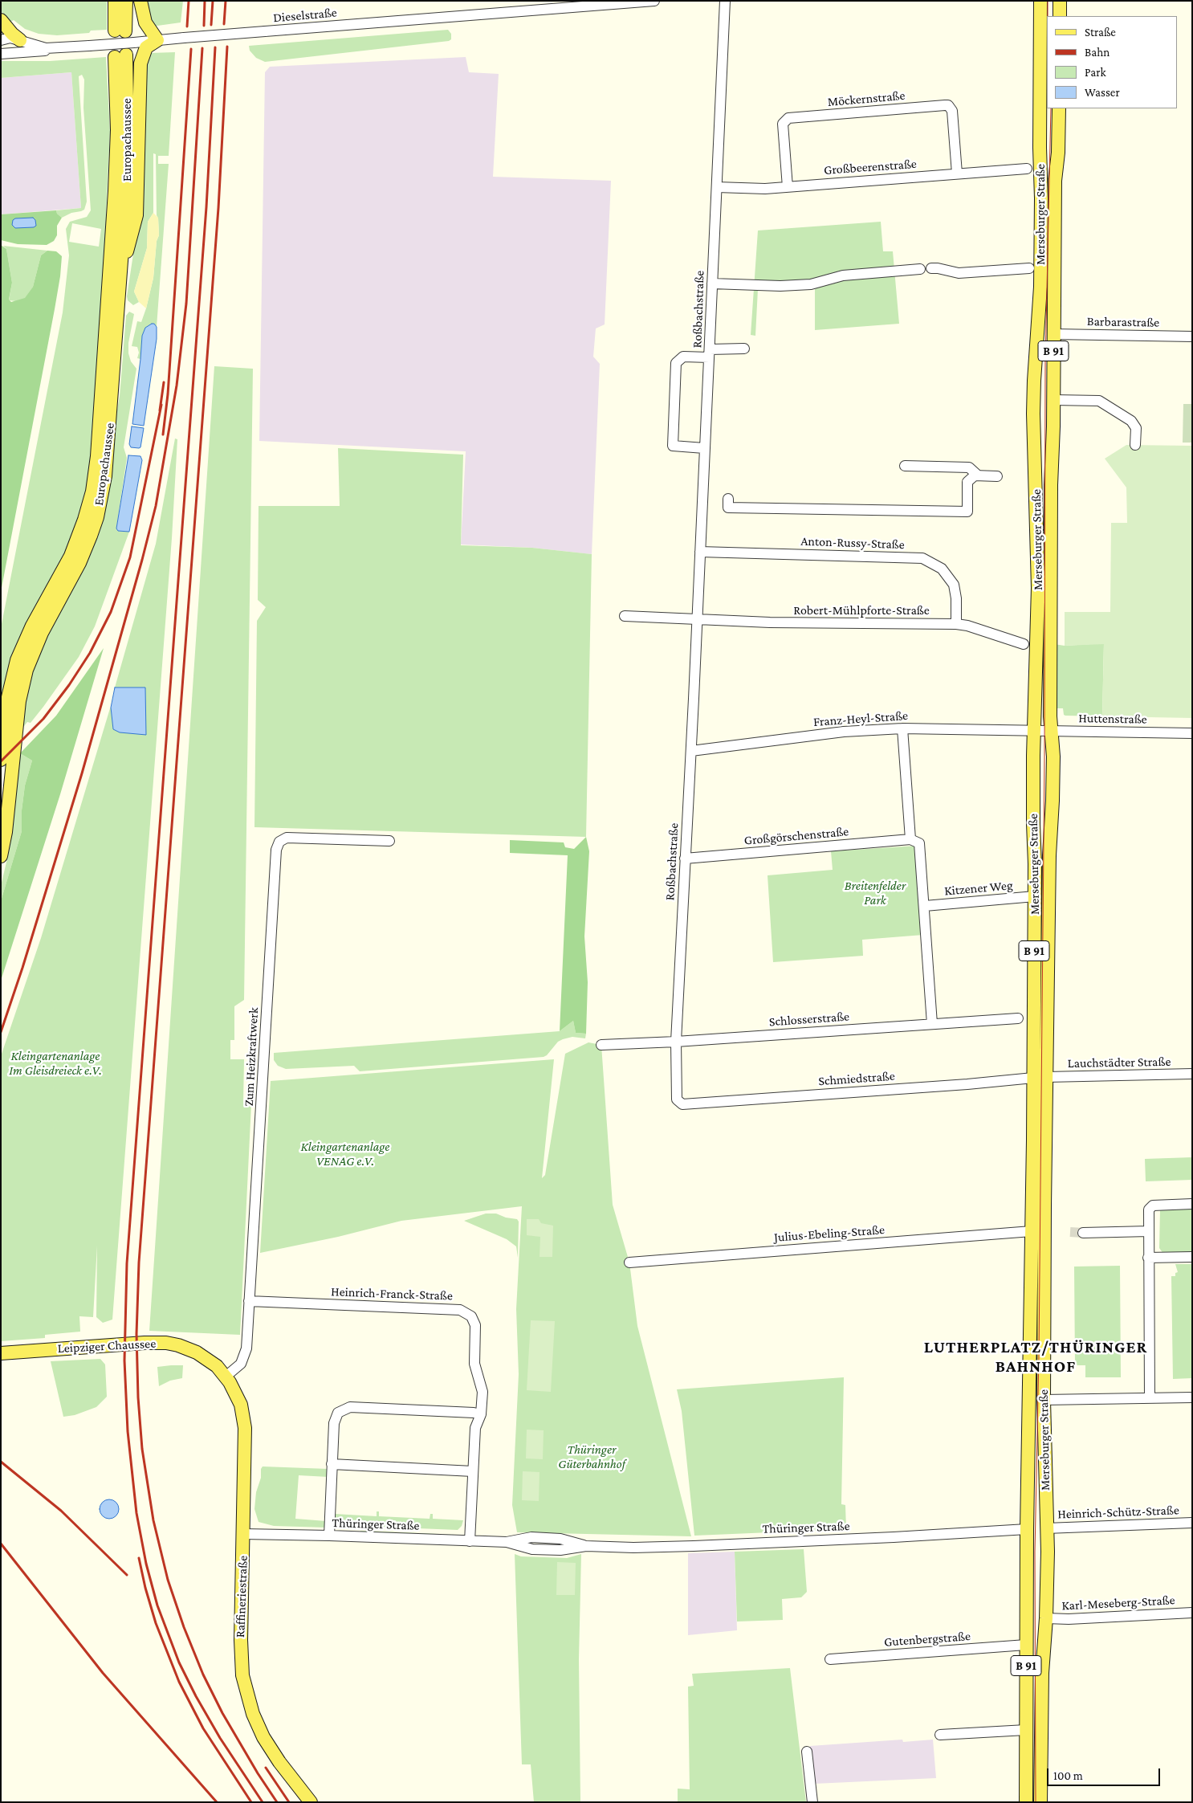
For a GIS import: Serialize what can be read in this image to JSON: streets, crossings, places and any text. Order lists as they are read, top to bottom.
{
  "streets": {
    "main road": [
      "Europachaussee",
      "Merseburger Straße",
      "B 91",
      "Leipziger Chaussee",
      "Raffineriestraße"
    ],
    "street": [
      "Dieselstraße",
      "Möckernstraße",
      "Großbeerenstraße",
      "Roßbachstraße",
      "Barbarastraße",
      "Anton-Russy-Straße",
      "Robert-Mühlpforte-Straße",
      "Franz-Heyl-Straße",
      "Huttenstraße",
      "Großgörschenstraße",
      "Kitzener Weg",
      "Schlosserstraße",
      "Zum Heizkraftwerk",
      "Lauchstädter Straße",
      "Schmiedstraße",
      "Julius-Ebeling-Straße",
      "Heinrich-Franck-Straße",
      "Heinrich-Schütz-Straße",
      "Thüringer Straße",
      "Karl-Meseberg-Straße",
      "Gutenbergstraße"
    ]
  },
  "crossings": [
    ["Möckernstraße", "Großbeerenstraße"],
    ["Großbeerenstraße", "Roßbachstraße"],
    ["Merseburger Straße", "Barbarastraße"],
    ["Merseburger Straße", "Franz-Heyl-Straße"],
    ["Merseburger Straße", "Huttenstraße"],
    ["Merseburger Straße", "Kitzener Weg"],
    ["Merseburger Straße", "Lauchstädter Straße"],
    ["Merseburger Straße", "Schmiedstraße"],
    ["Merseburger Straße", "Julius-Ebeling-Straße"],
    ["Merseburger Straße", "Heinrich-Schütz-Straße"],
    ["Merseburger Straße", "Thüringer Straße"],
    ["Merseburger Straße", "Karl-Meseberg-Straße"],
    ["Merseburger Straße", "Gutenbergstraße"],
    ["Roßbachstraße", "Anton-Russy-Straße"],
    ["Roßbachstraße", "Robert-Mühlpforte-Straße"],
    ["Roßbachstraße", "Franz-Heyl-Straße"],
    ["Roßbachstraße", "Großgörschenstraße"],
    ["Roßbachstraße", "Schlosserstraße"],
    ["Roßbachstraße", "Schmiedstraße"],
    ["Anton-Russy-Straße", "Robert-Mühlpforte-Straße"],
    ["Franz-Heyl-Straße", "Huttenstraße"],
    ["Zum Heizkraftwerk", "Heinrich-Franck-Straße"],
    ["Zum Heizkraftwerk", "Leipziger Chaussee"],
    ["Zum Heizkraftwerk", "Raffineriestraße"],
    ["Heinrich-Franck-Straße", "Thüringer Straße"],
    ["Leipziger Chaussee", "Raffineriestraße"],
    ["Thüringer Straße", "Raffineriestraße"]
  ],
  "districts": ["LUTHERPLATZ/THÜRINGER BAHNHOF"],
  "parks": [
    "Breitenfelder Park",
    "Kleingartenanlage Im Gleisdreieck e.V.",
    "Kleingartenanlage VENAG e.V.",
    "Thüringer Güterbahnhof"
  ],
  "legend": [
    "Straße",
    "Bahn",
    "Park",
    "Wasser"
  ],
  "scale_bar": "100 m"
}
